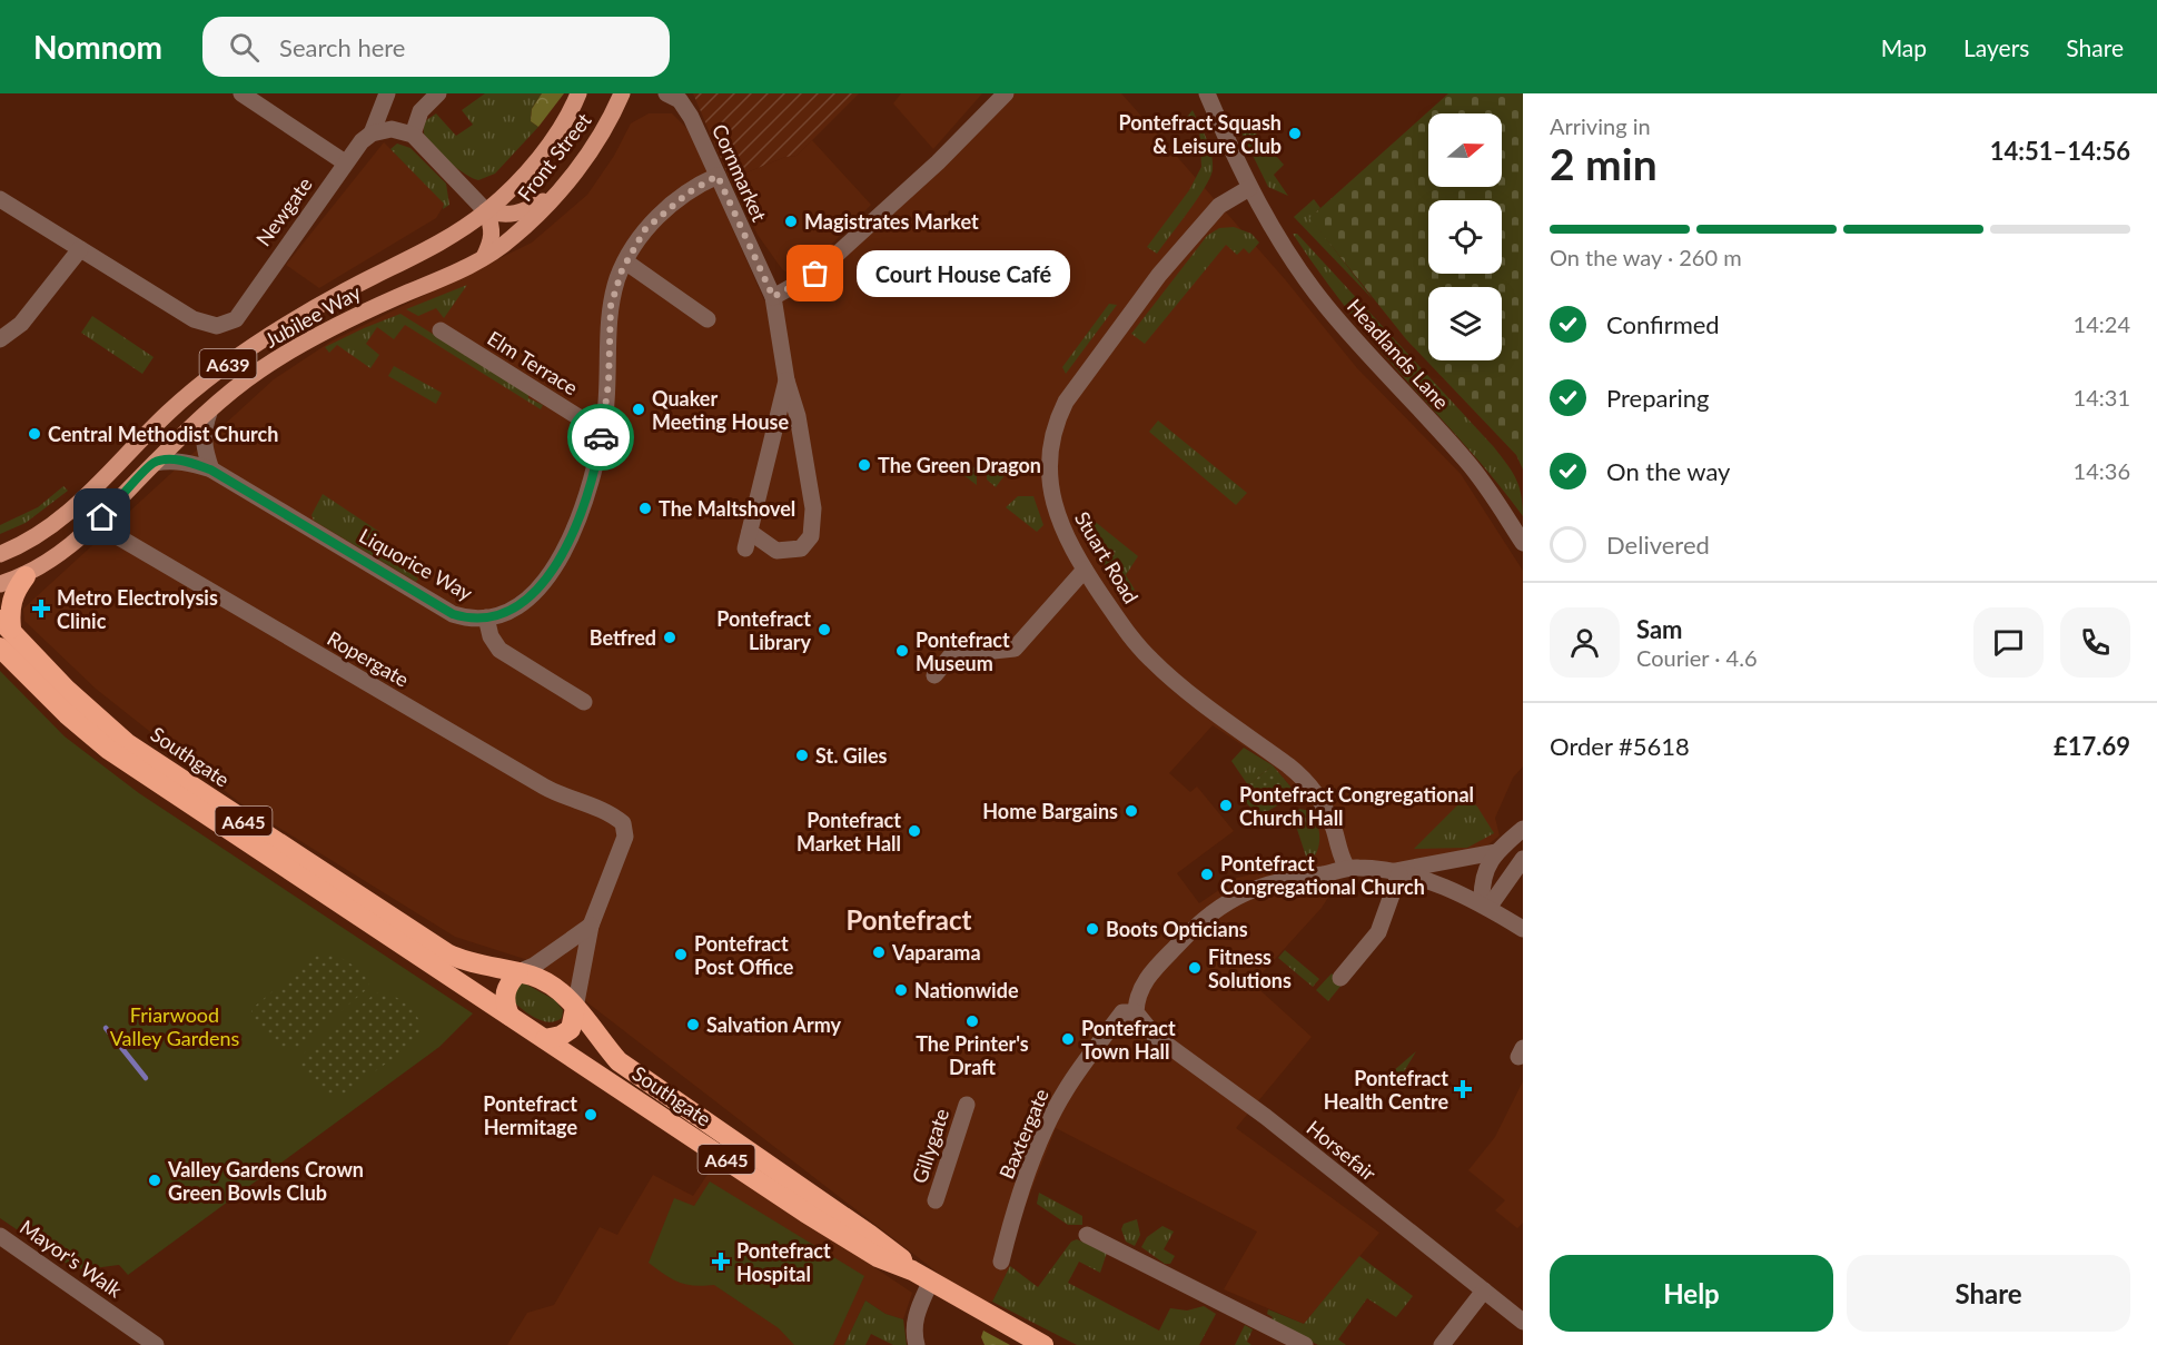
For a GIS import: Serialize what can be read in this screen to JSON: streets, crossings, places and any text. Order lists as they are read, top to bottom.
{
  "streets": {
    "highway": ["Southgate", "A645"],
    "main road": ["Front Street", "Jubilee Way", "A639"],
    "street": [
      "Cornmarket",
      "Newgate",
      "Headlands Lane",
      "Elm Terrace",
      "Stuart Road",
      "Liquorice Way",
      "Ropergate",
      "Baxtergate",
      "Gillygate",
      "Horsefair",
      "Mayor's Walk"
    ]
  },
  "crossings": [
    ["Front Street", "Jubilee Way"],
    ["Front Street", "A639"],
    ["Cornmarket", "Liquorice Way"],
    ["Jubilee Way", "A639"],
    ["Jubilee Way", "Liquorice Way"],
    ["Jubilee Way", "Ropergate"],
    ["Headlands Lane", "Stuart Road"],
    ["Elm Terrace", "Liquorice Way"],
    ["Baxtergate", "Horsefair"]
  ],
  "districts": ["Pontefract"],
  "parks": ["Friarwood Valley Gardens"],
  "places": {
    "other": [
      "Pontefract Squash & Leisure Club",
      "Magistrates Market",
      "Court House Café",
      "Quaker Meeting House",
      "Central Methodist Church",
      "The Green Dragon",
      "The Maltshovel",
      "Pontefract Library",
      "Betfred",
      "Pontefract Museum",
      "St. Giles",
      "Pontefract Congregational Church Hall",
      "Home Bargains",
      "Pontefract Market Hall",
      "Pontefract Congregational Church",
      "Boots Opticians",
      "Vaparama",
      "Pontefract Post Office",
      "Fitness Solutions",
      "Nationwide",
      "The Printer's Draft",
      "Salvation Army",
      "Pontefract Town Hall",
      "Pontefract Hermitage",
      "Valley Gardens Crown Green Bowls Club"
    ],
    "health": ["Metro Electrolysis Clinic", "Pontefract Health Centre", "Pontefract Hospital"]
  },
  "north": "right",
  "page": {
    "header": "Nomnom",
    "search": "Search here",
    "nav": ["Map", "Layers", "Share"],
    "heading": ["2 min", "Arriving in", "14:51–14:56"],
    "panel": [
      "Sam",
      "Courier · 4.6",
      "Order #5618",
      "£17.69"
    ],
    "bar": "On the way · 260 m",
    "bubble": "Court House Café",
    "list": [
      ["Confirmed", "14:24"],
      ["Preparing", "14:31"],
      ["On the way", "14:36"],
      "Delivered"
    ],
    "buttons": ["Help", "Share"]
  }
}
